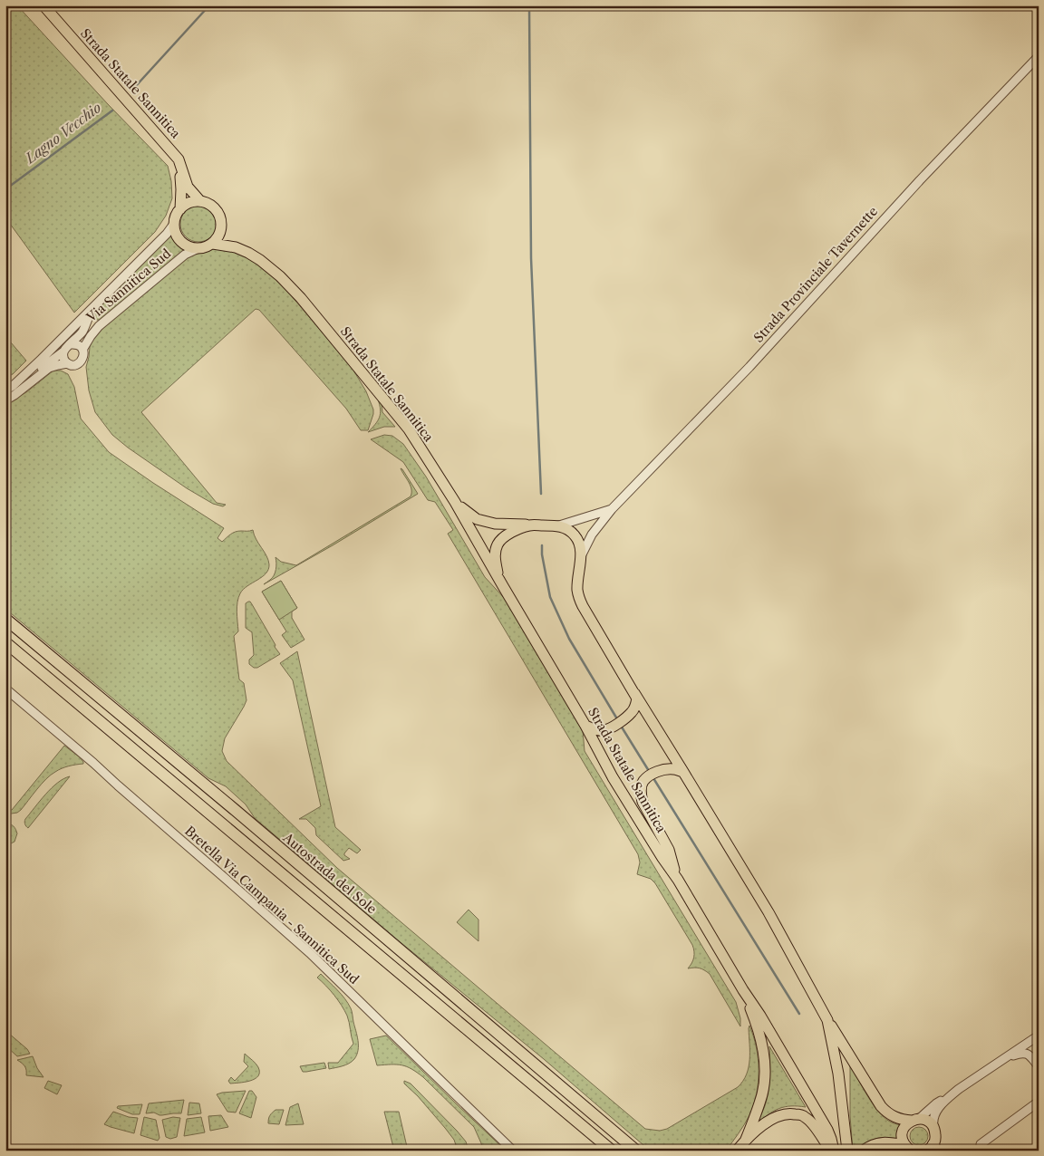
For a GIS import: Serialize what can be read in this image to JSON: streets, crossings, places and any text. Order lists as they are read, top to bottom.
{
  "streets": {
    "highway": ["Autostrada del Sole"],
    "main road": ["Strada Statale Sannitica", "Via Sannitica Sud"],
    "street": ["Strada Provinciale Tavernette", "Bretella Via Campania - Sannitica Sud"]
  },
  "crossings": [
    ["Strada Statale Sannitica", "Strada Provinciale Tavernette"],
    ["Strada Statale Sannitica", "Via Sannitica Sud"]
  ],
  "water": ["Lagno Vecchio"]
}
